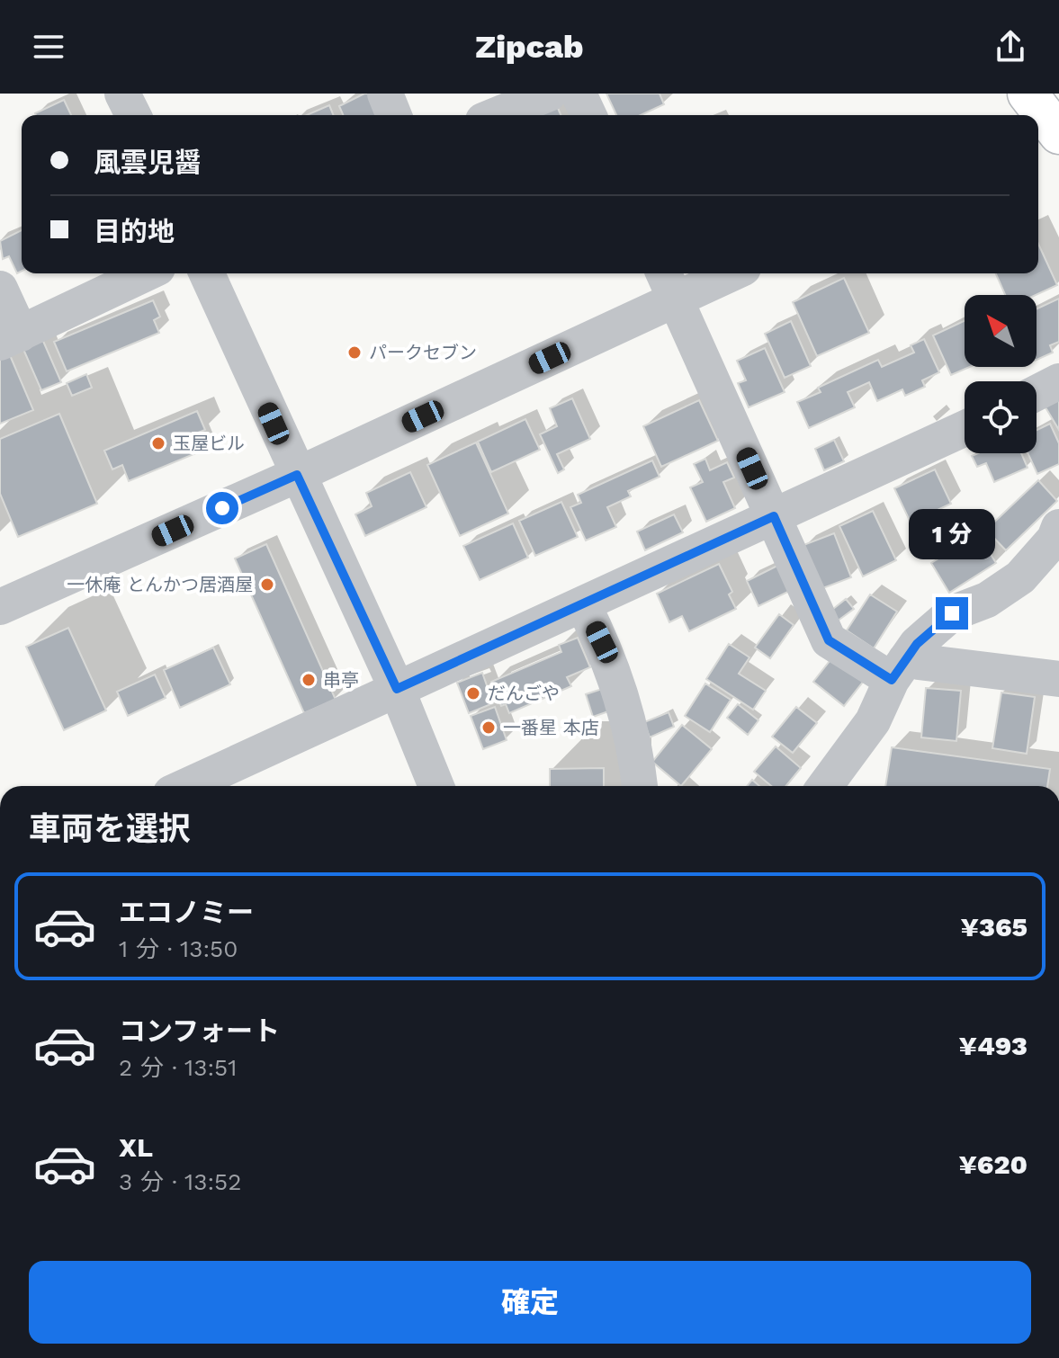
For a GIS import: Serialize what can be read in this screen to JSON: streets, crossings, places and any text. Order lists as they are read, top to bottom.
{
  "places": [
    "パークセブン",
    "玉屋ビル",
    "一休庵 とんかつ居酒屋",
    "串亭",
    "だんごや",
    "一番星 本店"
  ],
  "north": "top left",
  "page": {
    "header": "Zipcab",
    "banner": ["風雲児醤", "目的地"],
    "bubble": "1 分",
    "heading": "車両を選択",
    "list": [
      {
        "name": "エコノミー",
        "note": "1 分 · 13:50",
        "value": "¥365"
      },
      {
        "name": "コンフォート",
        "note": "2 分 · 13:51",
        "value": "¥493"
      },
      {
        "name": "XL",
        "note": "3 分 · 13:52",
        "value": "¥620"
      }
    ],
    "buttons": "確定"
  }
}
